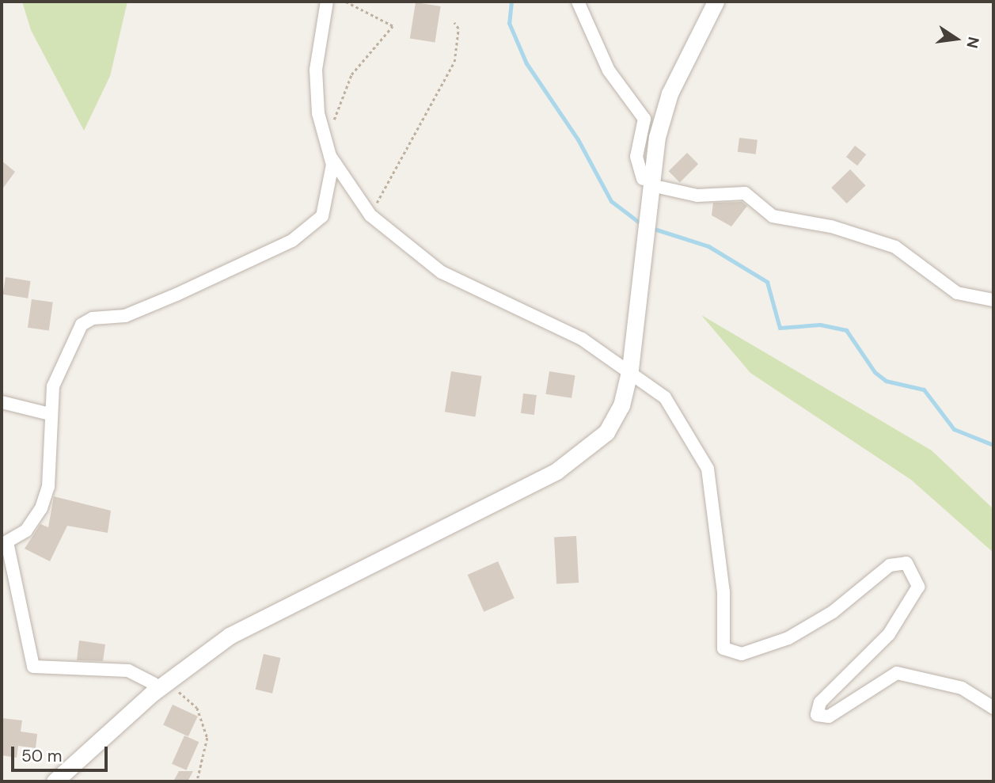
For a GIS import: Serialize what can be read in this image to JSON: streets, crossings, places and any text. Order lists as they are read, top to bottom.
{
  "scale_bar": "50 m",
  "north": "right"
}
